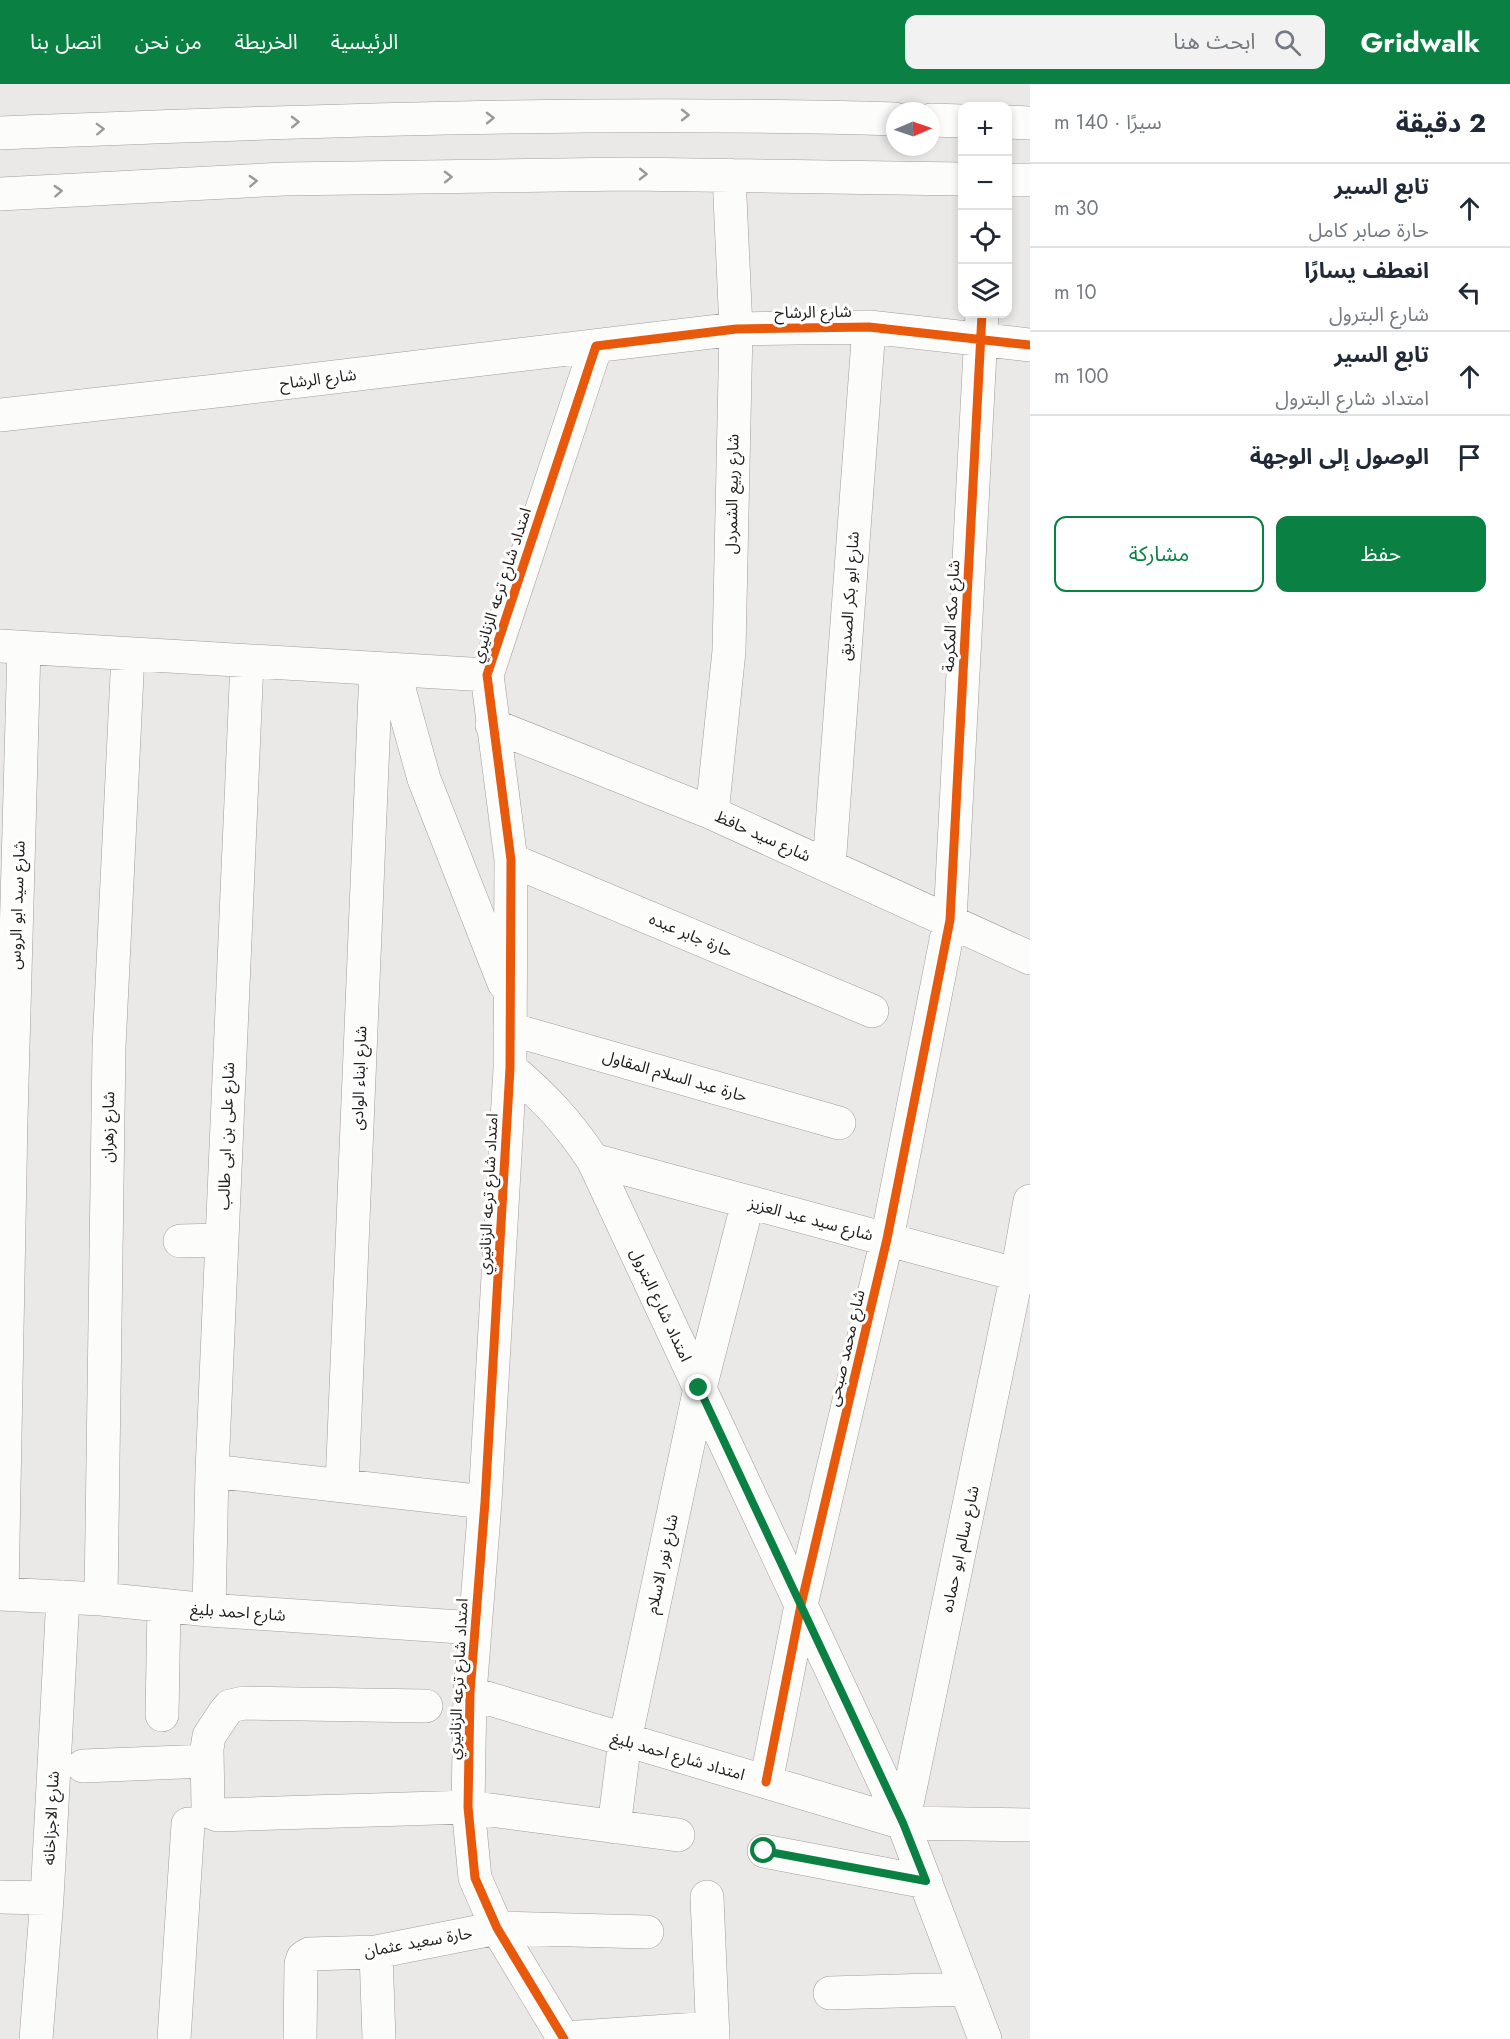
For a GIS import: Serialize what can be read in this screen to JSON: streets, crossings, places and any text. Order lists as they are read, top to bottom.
{
  "streets": {
    "street": [
      "شارع الرشاح",
      "شارع ربيع الشمردل",
      "امتداد شارع ترعه الزنانيري",
      "شارع ابو بكر الصديق",
      "شارع مكه المكرمة",
      "شارع سيد حافظ",
      "شارع سيد ابو الروس",
      "حارة جابر عبده",
      "حارة عبد السلام المقاول",
      "شارع ابناء الوادى",
      "شارع زهران",
      "شارع على بن ابى طالب",
      "شارع سيد عبد العزيز",
      "امتداد شارع البترول",
      "شارع محمد صبحى",
      "شارع سالم ابو حماده",
      "شارع نور الاسلام",
      "شارع احمد بليغ",
      "امتداد شارع احمد بليغ",
      "شارع الاجزاخانه",
      "حارة سعيد عثمان"
    ]
  },
  "crossings": [
    ["شارع الرشاح", "شارع ربيع الشمردل"],
    ["شارع الرشاح", "امتداد شارع ترعه الزنانيري"],
    ["شارع الرشاح", "شارع ابو بكر الصديق"],
    ["شارع الرشاح", "شارع مكه المكرمة"],
    ["شارع ربيع الشمردل", "شارع سيد حافظ"],
    ["امتداد شارع ترعه الزنانيري", "شارع سيد حافظ"],
    ["امتداد شارع ترعه الزنانيري", "شارع سيد ابو الروس"],
    ["امتداد شارع ترعه الزنانيري", "حارة جابر عبده"],
    ["امتداد شارع ترعه الزنانيري", "حارة عبد السلام المقاول"],
    ["امتداد شارع ترعه الزنانيري", "شارع ابناء الوادى"],
    ["امتداد شارع ترعه الزنانيري", "شارع زهران"],
    ["امتداد شارع ترعه الزنانيري", "شارع على بن ابى طالب"],
    ["امتداد شارع ترعه الزنانيري", "امتداد شارع البترول"],
    ["امتداد شارع ترعه الزنانيري", "شارع احمد بليغ"],
    ["امتداد شارع ترعه الزنانيري", "امتداد شارع احمد بليغ"],
    ["امتداد شارع ترعه الزنانيري", "حارة سعيد عثمان"],
    ["شارع ابو بكر الصديق", "شارع سيد حافظ"],
    ["شارع مكه المكرمة", "شارع سيد حافظ"],
    ["شارع مكه المكرمة", "شارع محمد صبحى"],
    ["شارع سيد حافظ", "شارع محمد صبحى"],
    ["شارع سيد ابو الروس", "شارع احمد بليغ"],
    ["شارع زهران", "شارع احمد بليغ"],
    ["شارع على بن ابى طالب", "شارع احمد بليغ"],
    ["شارع سيد عبد العزيز", "امتداد شارع البترول"],
    ["شارع سيد عبد العزيز", "شارع محمد صبحى"],
    ["شارع سيد عبد العزيز", "شارع سالم ابو حماده"],
    ["شارع سيد عبد العزيز", "شارع نور الاسلام"],
    ["امتداد شارع البترول", "شارع محمد صبحى"],
    ["امتداد شارع البترول", "شارع سالم ابو حماده"],
    ["امتداد شارع البترول", "شارع نور الاسلام"],
    ["امتداد شارع البترول", "امتداد شارع احمد بليغ"],
    ["شارع محمد صبحى", "امتداد شارع احمد بليغ"],
    ["شارع سالم ابو حماده", "امتداد شارع احمد بليغ"],
    ["شارع نور الاسلام", "امتداد شارع احمد بليغ"],
    ["شارع احمد بليغ", "شارع الاجزاخانه"]
  ],
  "north": "right",
  "page": {
    "header": "Gridwalk",
    "search": "ابحث هنا",
    "nav": [
      "الرئيسية",
      "الخريطة",
      "من نحن",
      "اتصل بنا"
    ],
    "heading": ["2 دقيقة", "سيرًا · 140 m"],
    "map_buttons": ["+", "−"],
    "list": [
      ["تابع السير", "حارة صابر كامل", "30 m"],
      ["انعطف يسارًا", "شارع البترول", "10 m"],
      ["تابع السير", "امتداد شارع البترول", "100 m"],
      "الوصول إلى الوجهة"
    ],
    "buttons": ["حفظ", "مشاركة"]
  }
}
